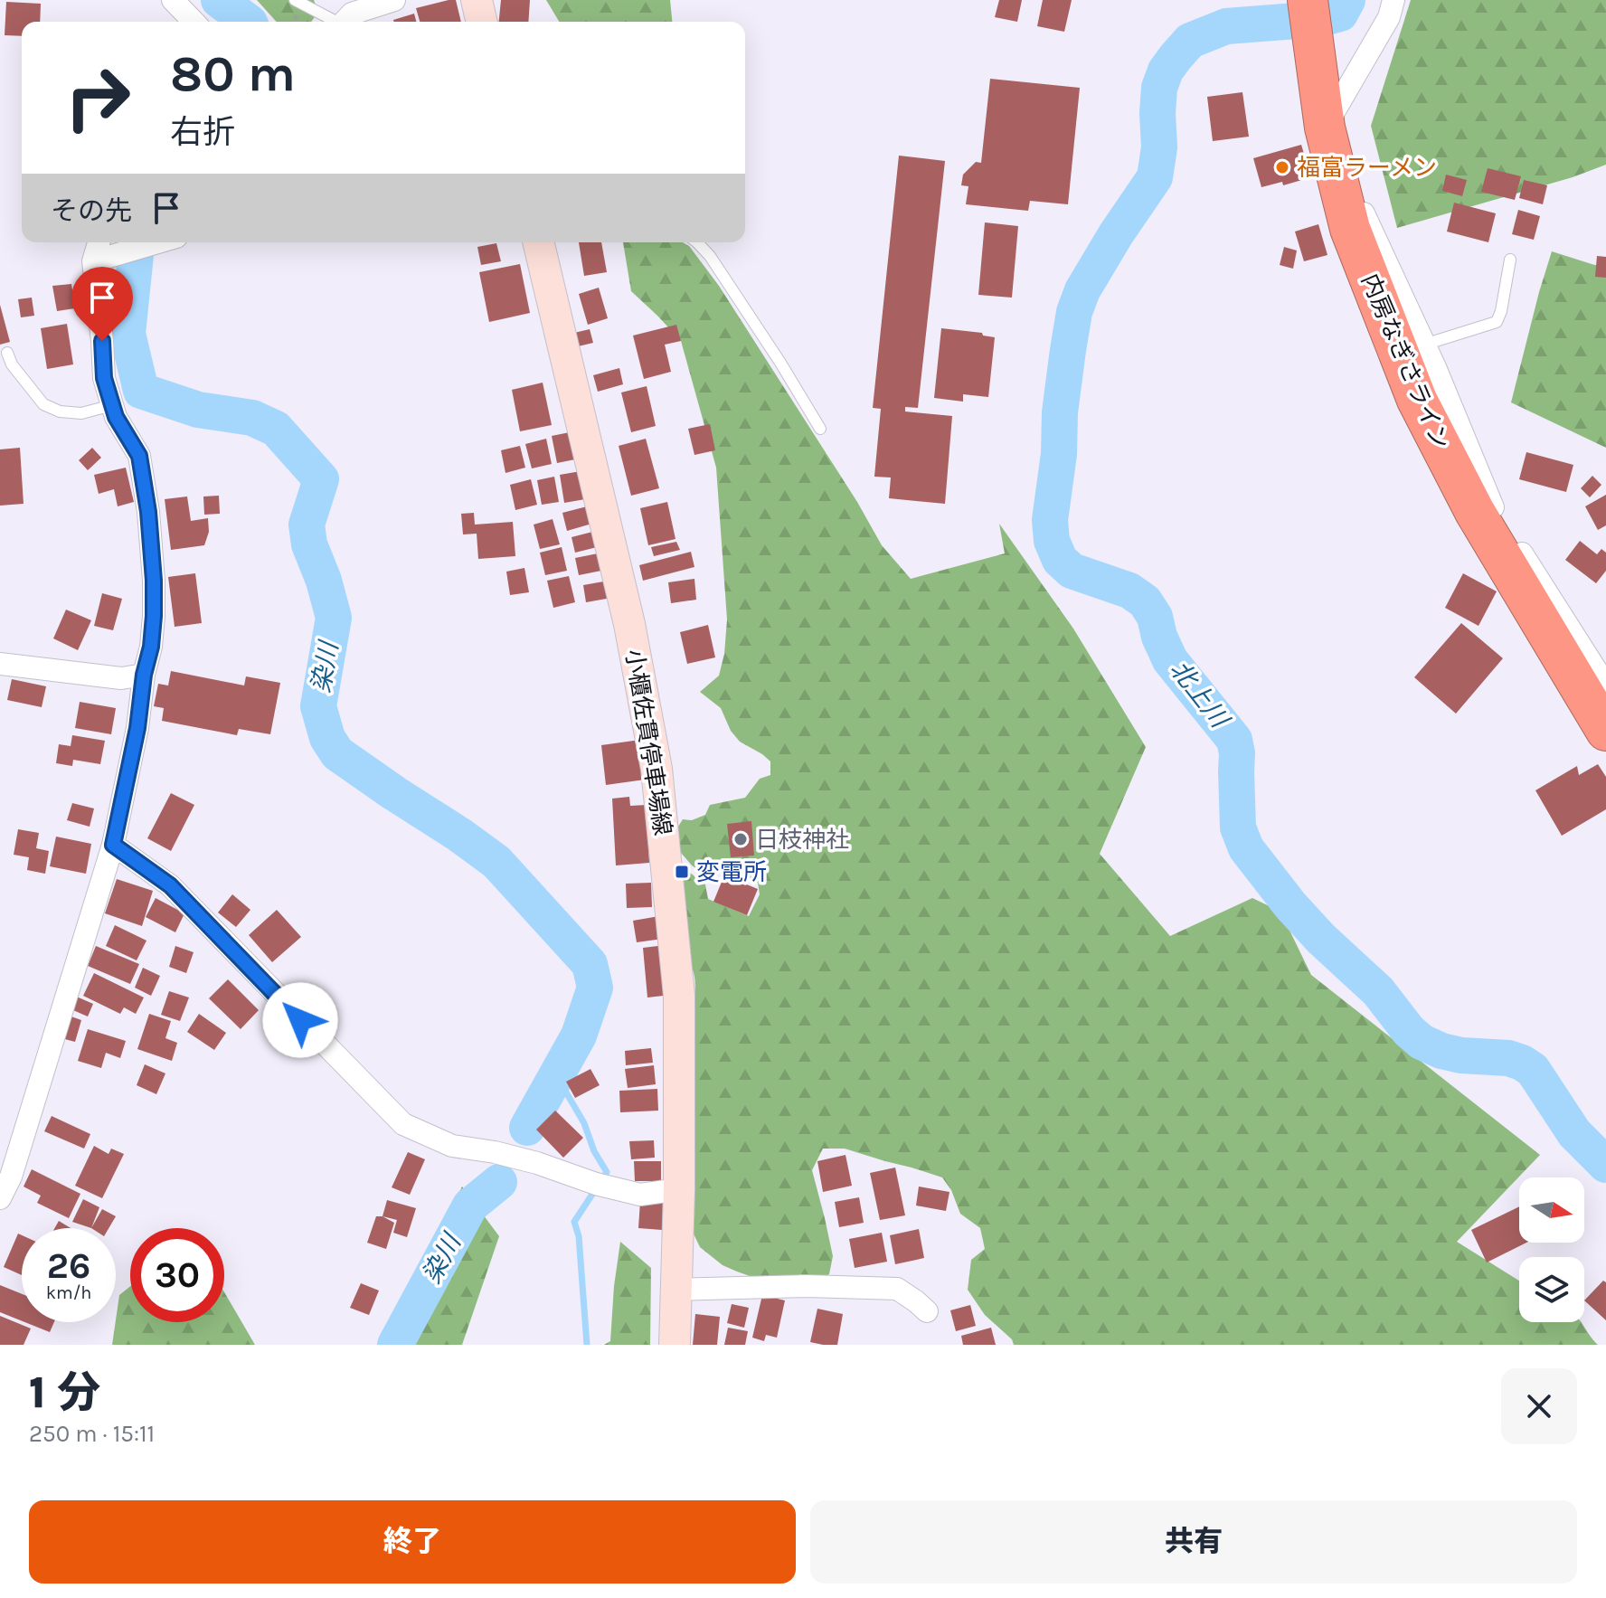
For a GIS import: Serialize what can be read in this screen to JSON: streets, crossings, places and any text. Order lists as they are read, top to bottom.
{
  "streets": {
    "highway": ["内房なぎさライン"],
    "main road": ["小櫃佐貫停車場線"]
  },
  "water": ["染川", "北上川"],
  "places": {
    "other": ["福富ラーメン", "日枝神社"],
    "transit": ["変電所"]
  },
  "north": "right",
  "page": {
    "turn": ["80 m", "右折"],
    "then": "その先",
    "speed": "26 km/h",
    "limit": "30",
    "heading": ["1 分", "250 m · 15:11"],
    "buttons": ["終了", "共有"]
  }
}
